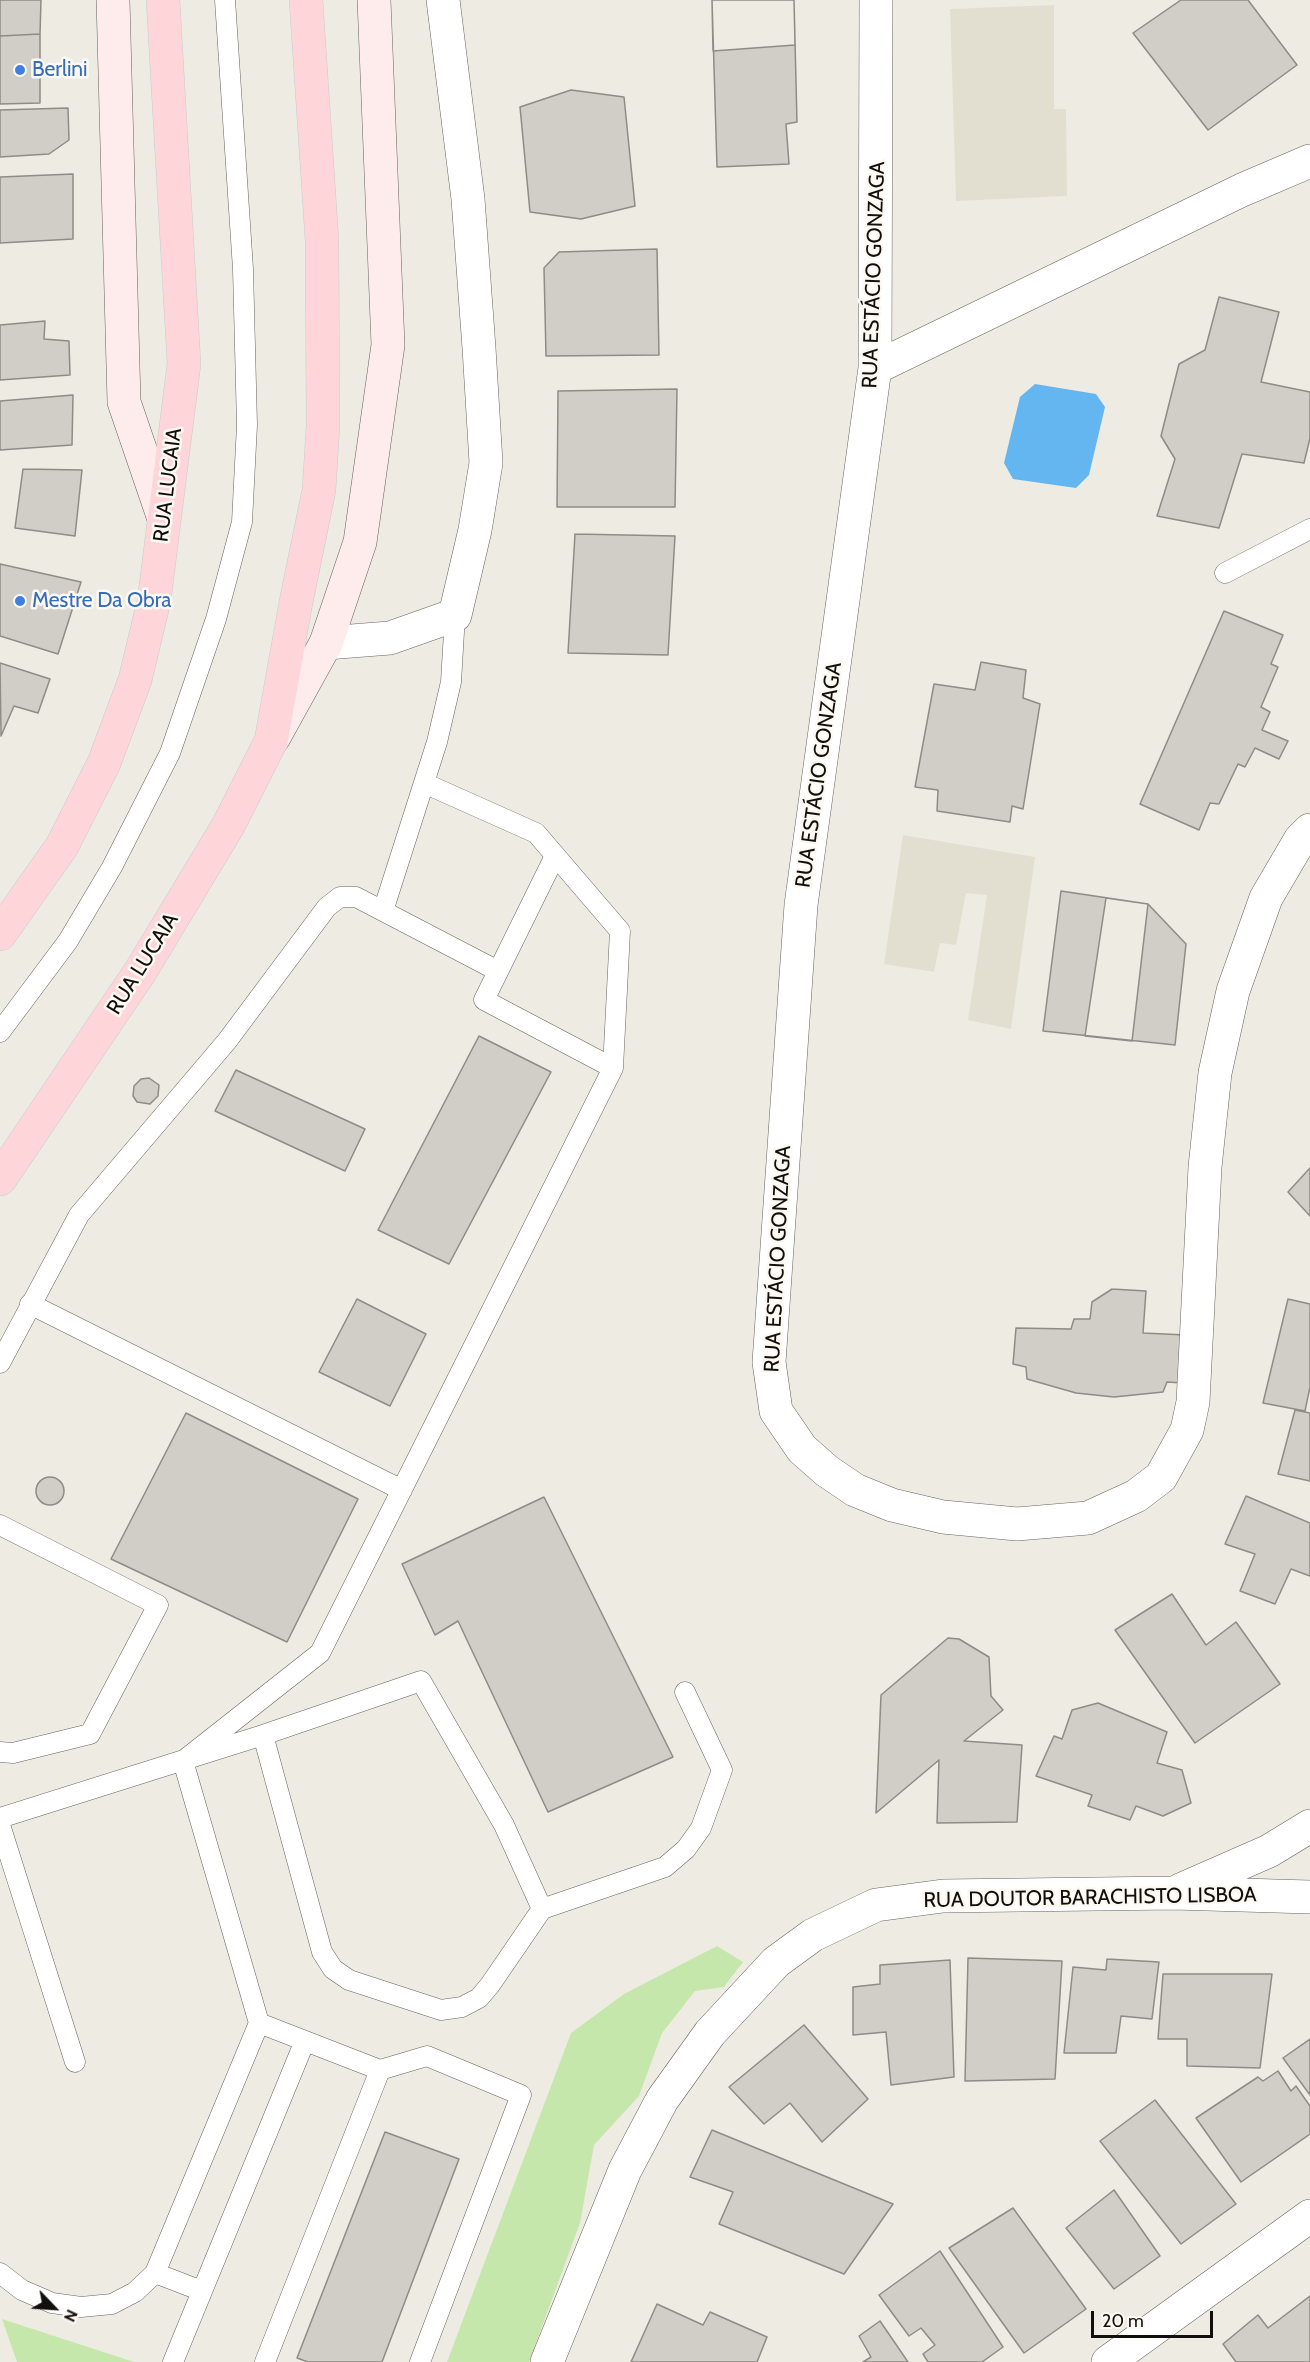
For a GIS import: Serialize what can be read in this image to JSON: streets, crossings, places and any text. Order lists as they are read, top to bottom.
{
  "streets": {
    "main road": ["RUA LUCAIA"],
    "street": ["RUA ESTÁCIO GONZAGA", "RUA DOUTOR BARACHISTO LISBOA"]
  },
  "places": ["Berlini", "Mestre Da Obra"],
  "scale_bar": "20 m",
  "north": "bottom right"
}
